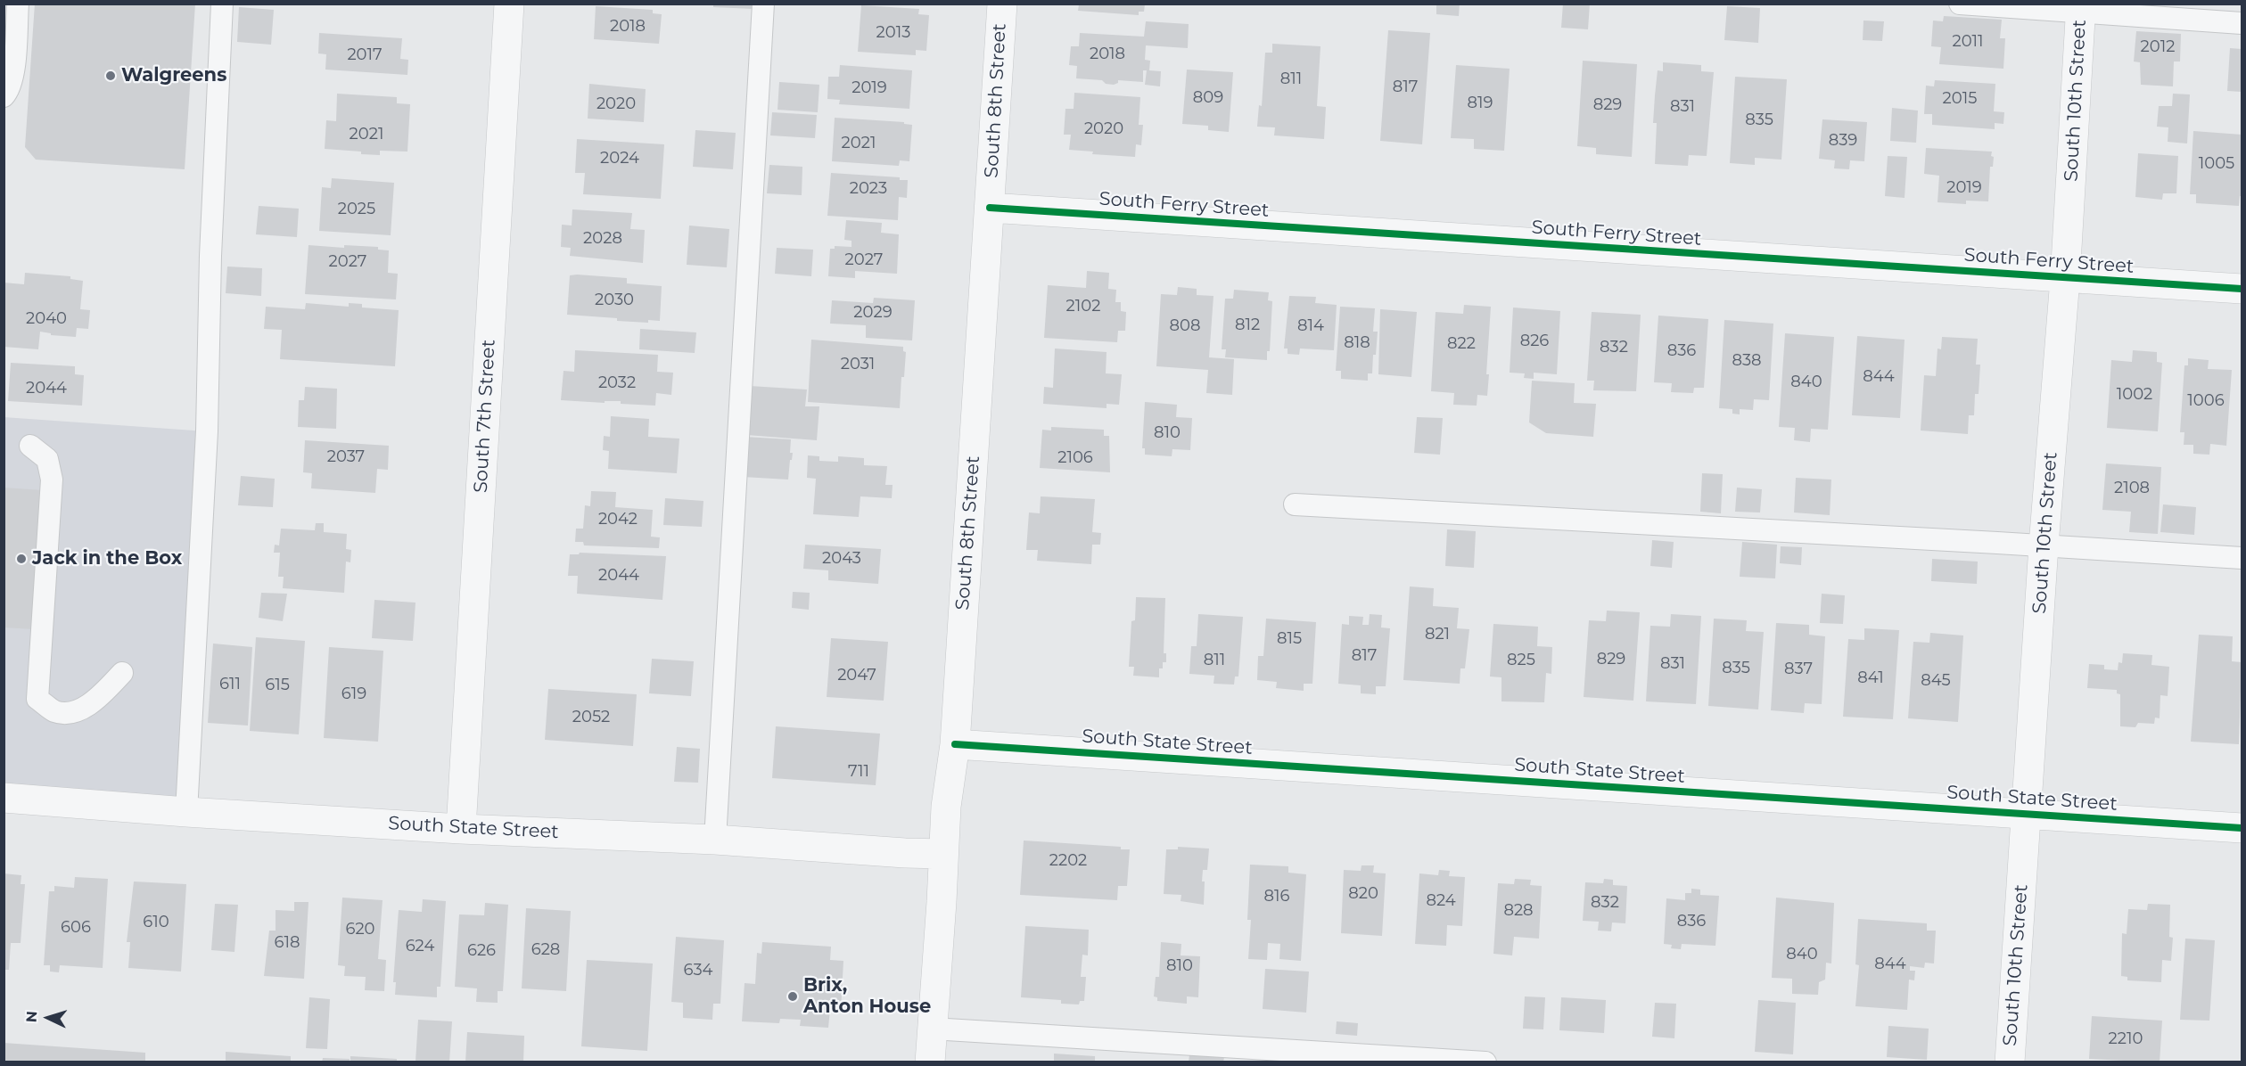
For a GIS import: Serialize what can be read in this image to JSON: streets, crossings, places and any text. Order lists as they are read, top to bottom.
{
  "streets": {
    "street": [
      "South 8th Street",
      "South 10th Street",
      "South Ferry Street",
      "South 7th Street",
      "South State Street"
    ]
  },
  "crossings": [
    ["South 8th Street", "South Ferry Street"],
    ["South 8th Street", "South State Street"],
    ["South 10th Street", "South Ferry Street"],
    ["South 10th Street", "South State Street"],
    ["South 7th Street", "South State Street"]
  ],
  "places": ["Walgreens", "Jack in the Box", "Brix, Anton House"],
  "house_numbers": [
    "2018",
    "2013",
    "2011",
    "2012",
    "2018",
    "2017",
    "811",
    "817",
    "2019",
    "809",
    "2015",
    "819",
    "2020",
    "829",
    "831",
    "835",
    "2020",
    "2021",
    "839",
    "2021",
    "2024",
    "1005",
    "2019",
    "2023",
    "2025",
    "2028",
    "2027",
    "2027",
    "2030",
    "2102",
    "2029",
    "2040",
    "812",
    "808",
    "814",
    "826",
    "818",
    "822",
    "832",
    "836",
    "838",
    "2031",
    "844",
    "840",
    "2032",
    "2044",
    "1002",
    "1006",
    "810",
    "2037",
    "2106",
    "2108",
    "2042",
    "2043",
    "2044",
    "821",
    "815",
    "817",
    "829",
    "811",
    "825",
    "831",
    "835",
    "837",
    "2047",
    "841",
    "845",
    "611",
    "615",
    "619",
    "2052",
    "711",
    "2202",
    "820",
    "816",
    "824",
    "832",
    "828",
    "836",
    "610",
    "606",
    "620",
    "618",
    "624",
    "628",
    "626",
    "840",
    "844",
    "810",
    "634",
    "2210"
  ],
  "north": "left"
}
